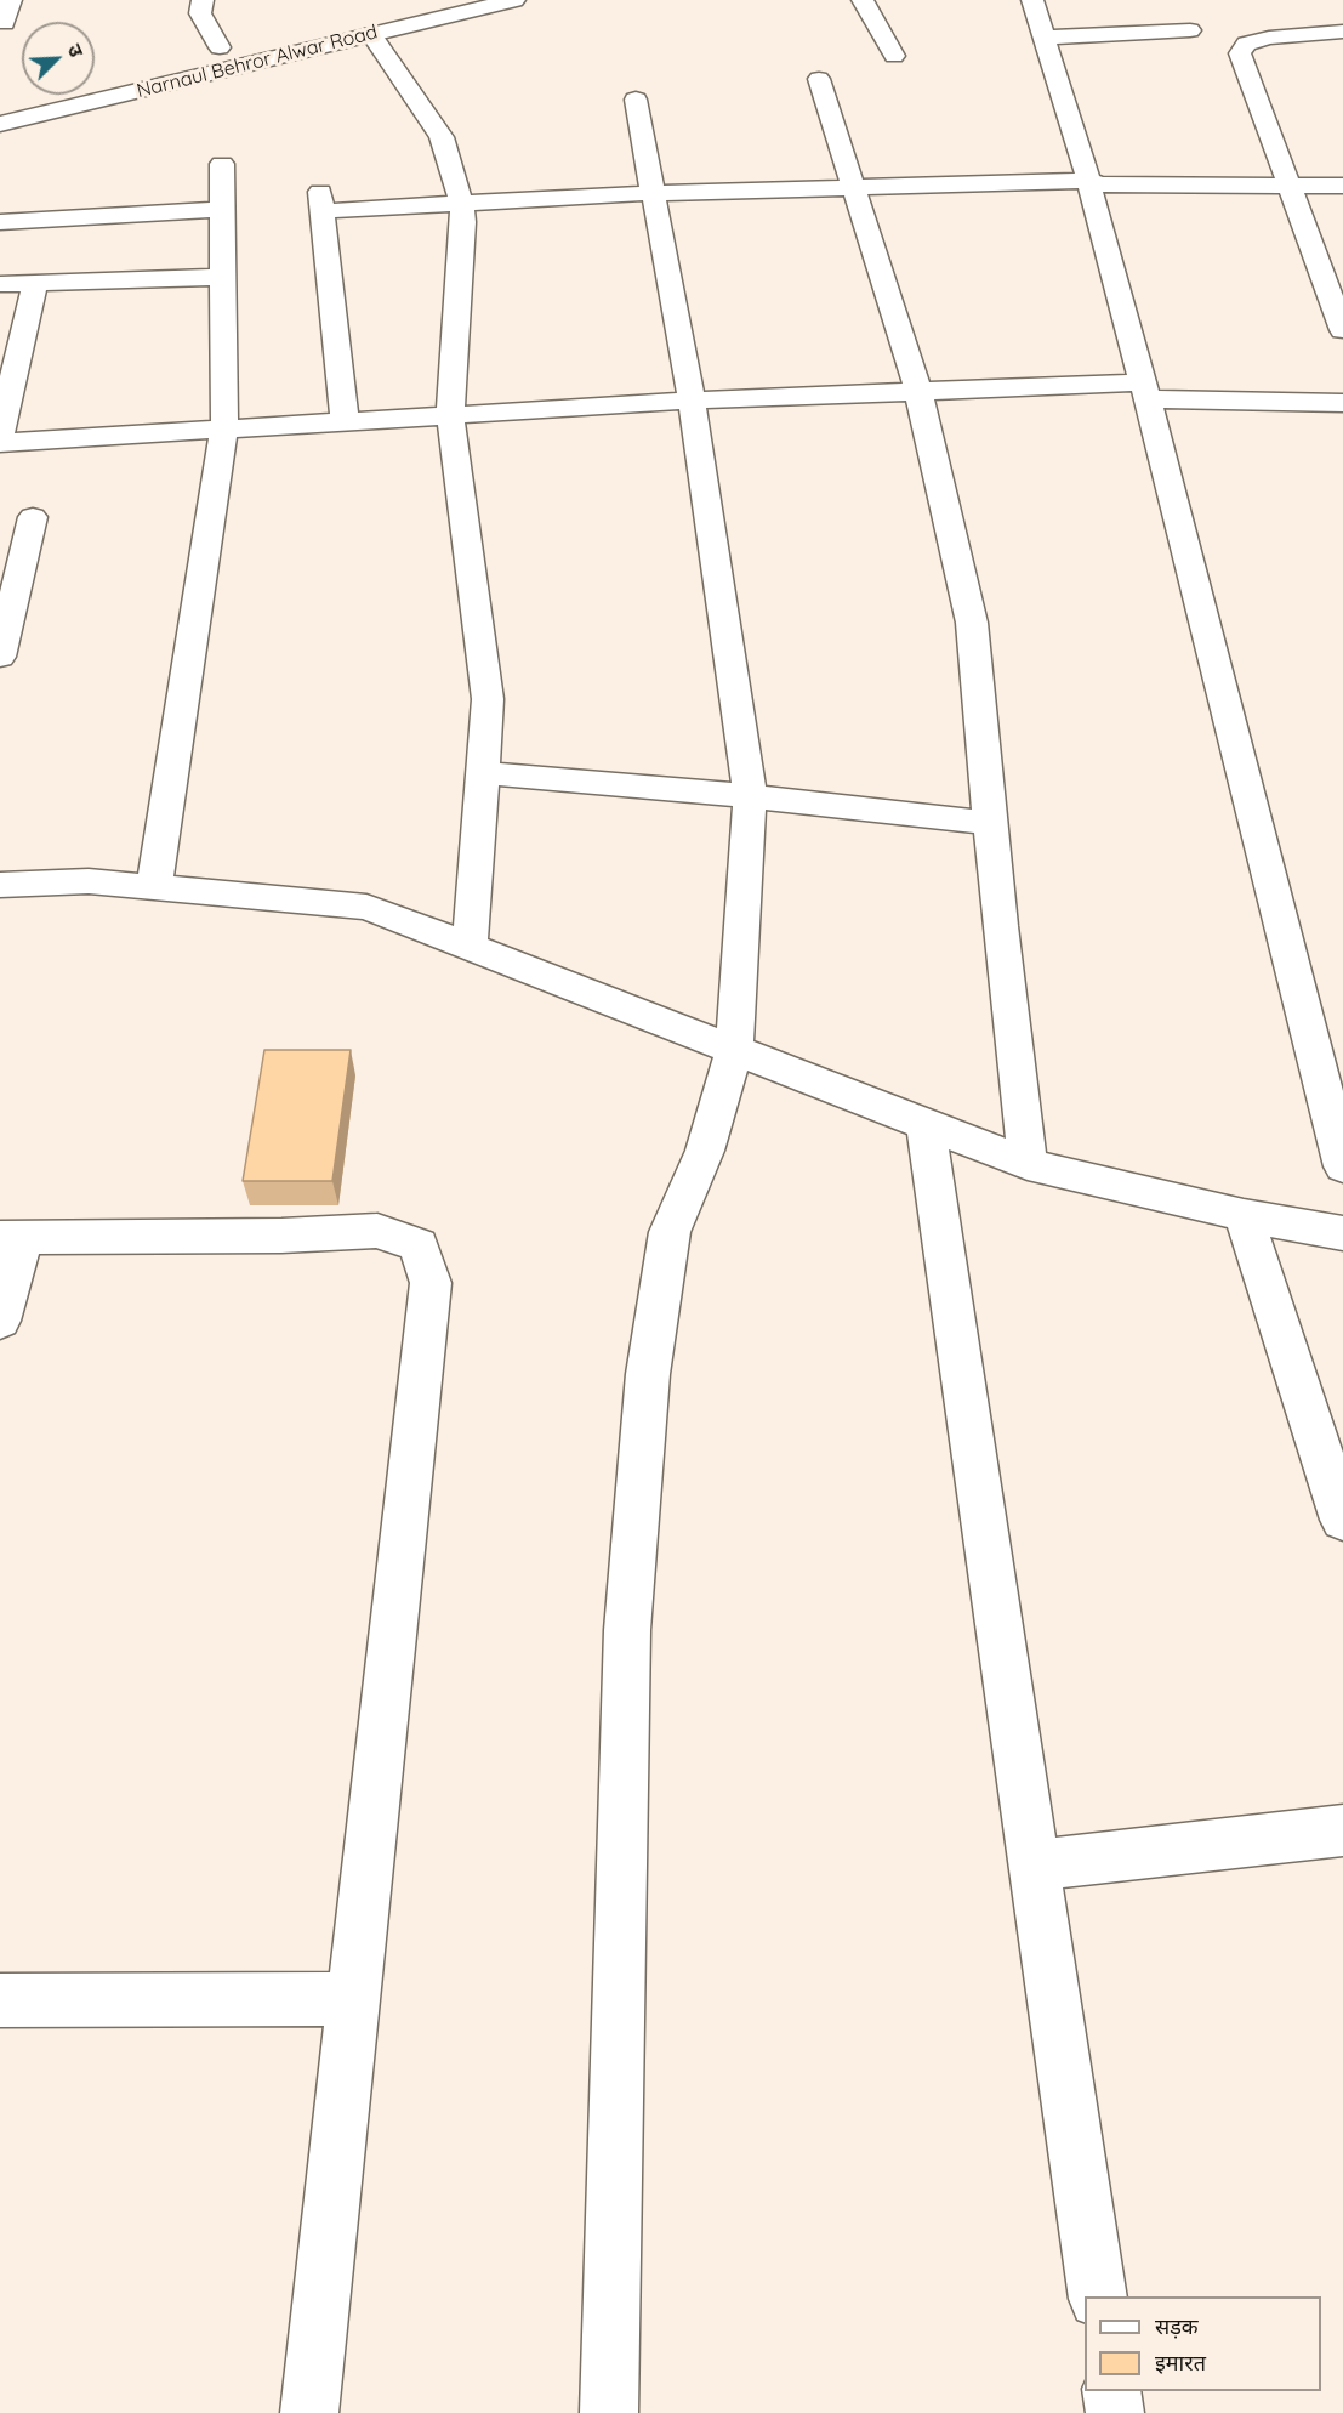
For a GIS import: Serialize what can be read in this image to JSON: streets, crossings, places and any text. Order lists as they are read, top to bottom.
{
  "streets": {
    "street": ["Narnaul Behror Alwar Road"]
  },
  "legend": ["सड़क", "इमारत"],
  "north": "top right"
}
